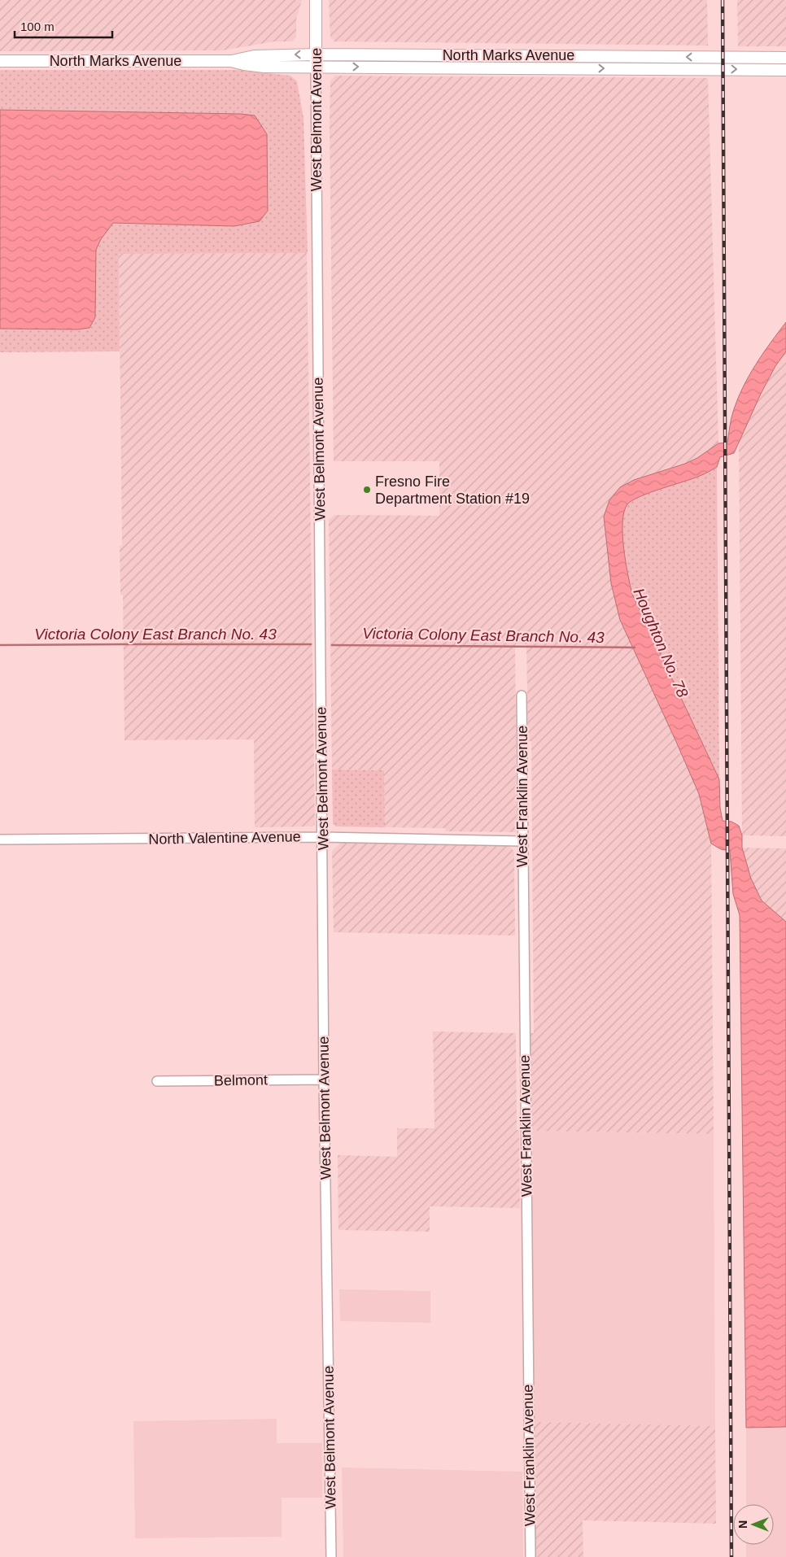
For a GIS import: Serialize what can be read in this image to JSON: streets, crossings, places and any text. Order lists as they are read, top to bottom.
{
  "streets": {
    "main road": ["North Marks Avenue", "West Belmont Avenue"],
    "street": ["West Franklin Avenue", "North Valentine Avenue", "Belmont"]
  },
  "crossings": [
    ["North Marks Avenue", "West Belmont Avenue"],
    ["West Belmont Avenue", "North Valentine Avenue"],
    ["West Belmont Avenue", "Belmont"],
    ["West Franklin Avenue", "North Valentine Avenue"]
  ],
  "water": ["Victoria Colony East Branch No. 43", "Houghton No. 78"],
  "places": ["Fresno Fire Department Station #19"],
  "scale_bar": "100 m",
  "north": "left"
}
